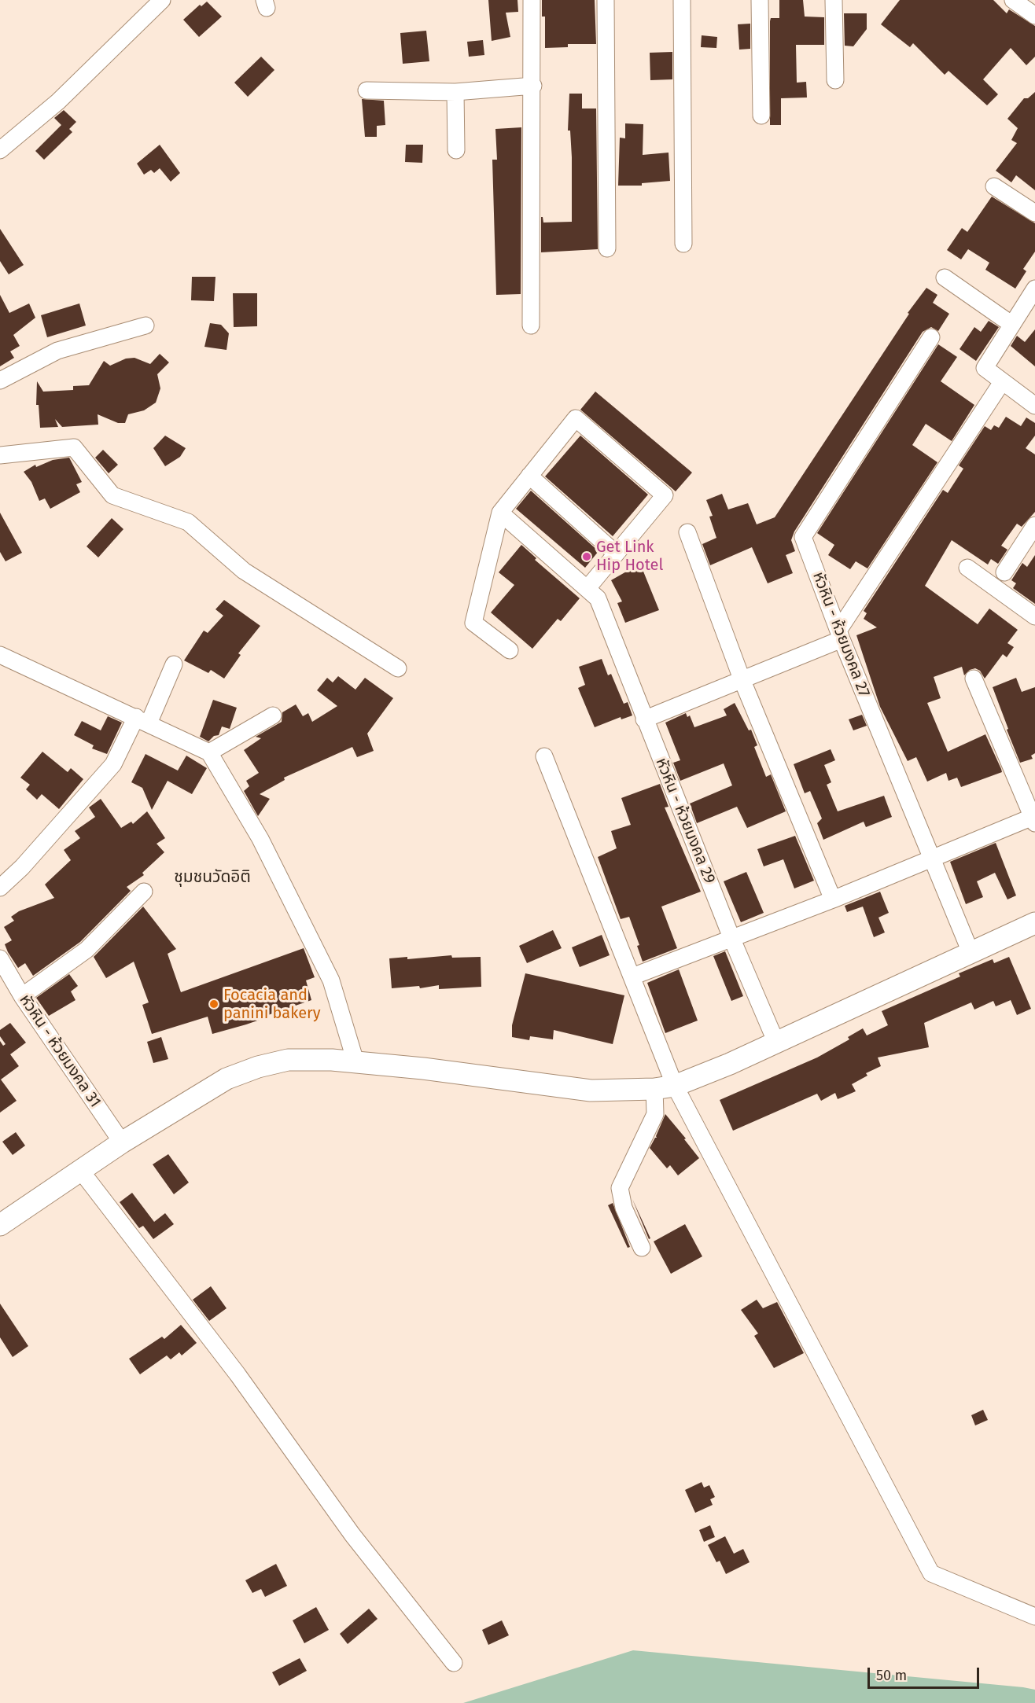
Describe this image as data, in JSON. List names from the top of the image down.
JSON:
{
  "streets": {
    "street": ["หัวหิน - ห้วยมงคล 27", "หัวหิน - ห้วยมงคล 29", "หัวหิน - ห้วยมงคล 31"]
  },
  "districts": ["ชุมชนวัดอิติ"],
  "places": ["Get Link Hip Hotel", "Focacia and panini bakery"],
  "scale_bar": "50 m"
}
